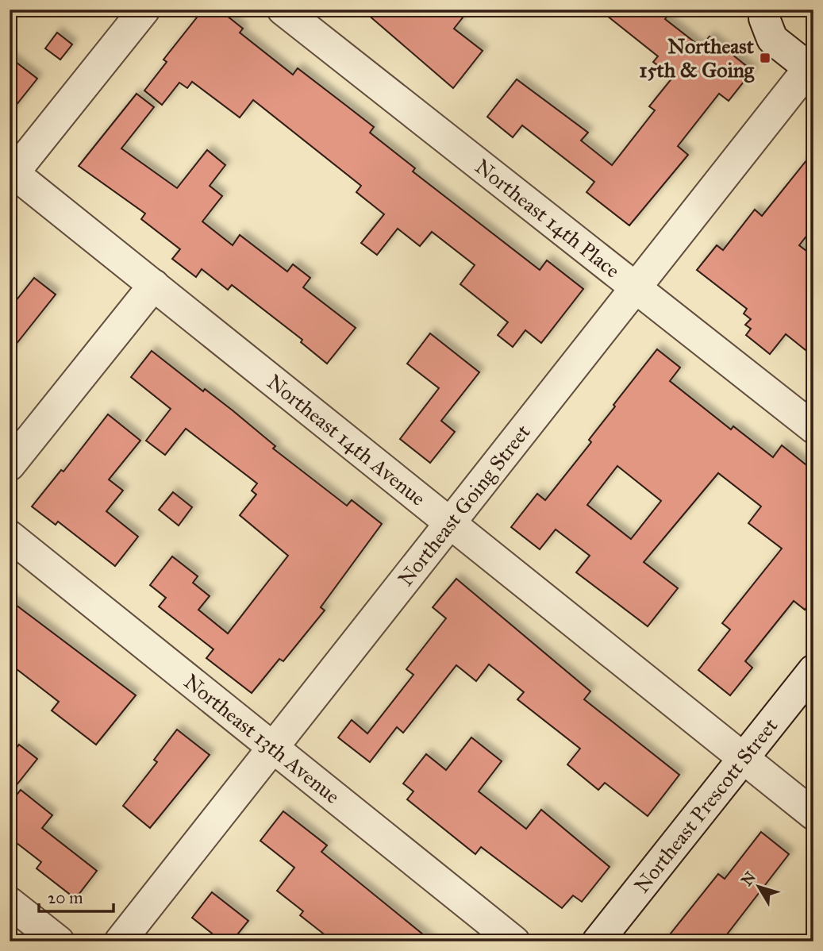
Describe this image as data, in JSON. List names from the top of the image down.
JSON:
{
  "streets": {
    "street": [
      "Northeast 14th Place",
      "Northeast 14th Avenue",
      "Northeast Going Street",
      "Northeast 13th Avenue",
      "Northeast Prescott Street"
    ]
  },
  "crossings": [
    ["Northeast 14th Place", "Northeast Going Street"],
    ["Northeast 14th Avenue", "Northeast Going Street"],
    ["Northeast 14th Avenue", "Northeast Prescott Street"],
    ["Northeast Going Street", "Northeast 13th Avenue"]
  ],
  "places": {
    "transit": ["Northeast 15th & Going"]
  },
  "scale_bar": "20 m",
  "north": "top left"
}
